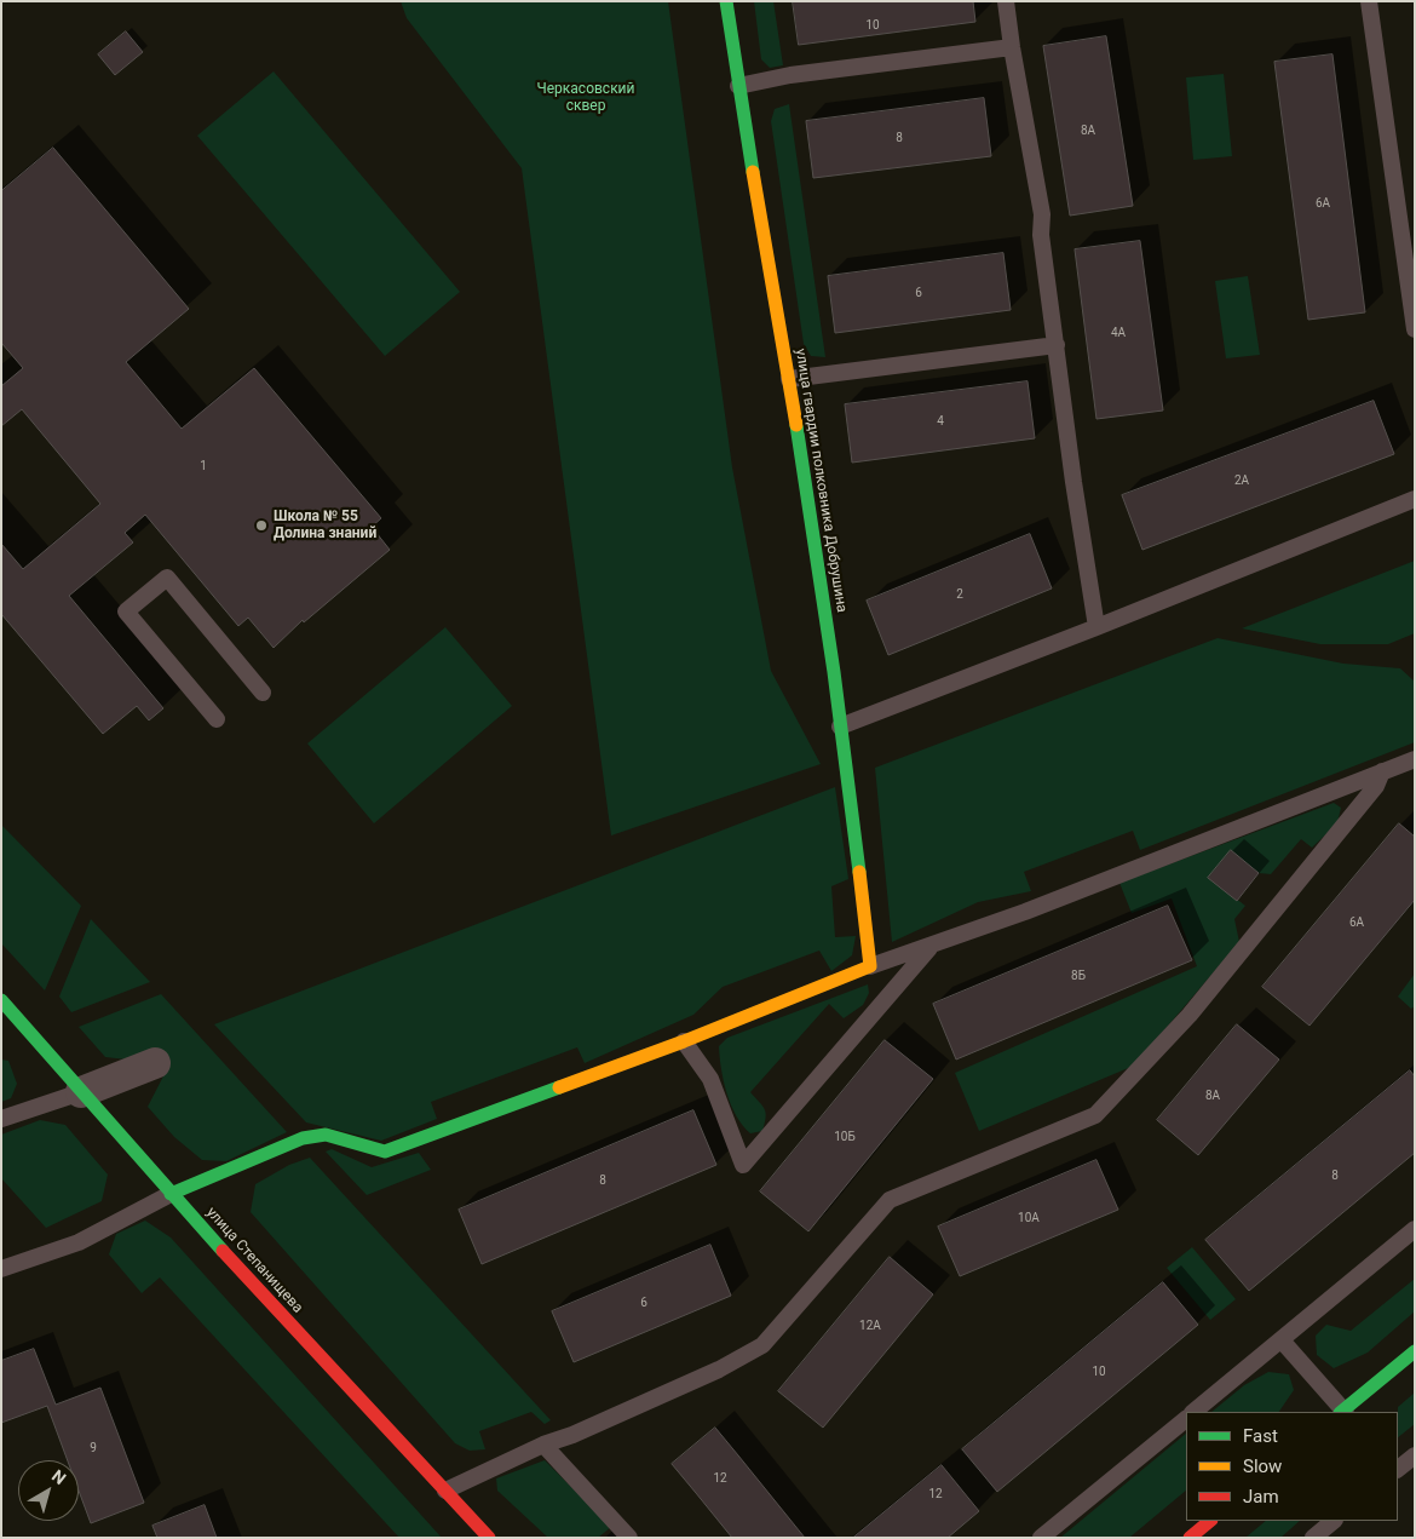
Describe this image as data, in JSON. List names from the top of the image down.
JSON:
{
  "streets": {
    "street": ["улица гвардии полковника Добрушина", "улица Степанищева"]
  },
  "parks": ["Черкасовский сквер"],
  "places": ["Школа № 55 Долина знаний"],
  "house_numbers": [
    "10",
    "8А",
    "8",
    "6А",
    "6",
    "4А",
    "4",
    "1",
    "2А",
    "2",
    "6А",
    "8Б",
    "8А",
    "10Б",
    "8",
    "8",
    "10А",
    "6",
    "12А",
    "10",
    "9",
    "12",
    "12"
  ],
  "legend": ["Fast", "Slow", "Jam"],
  "north": "top right"
}
